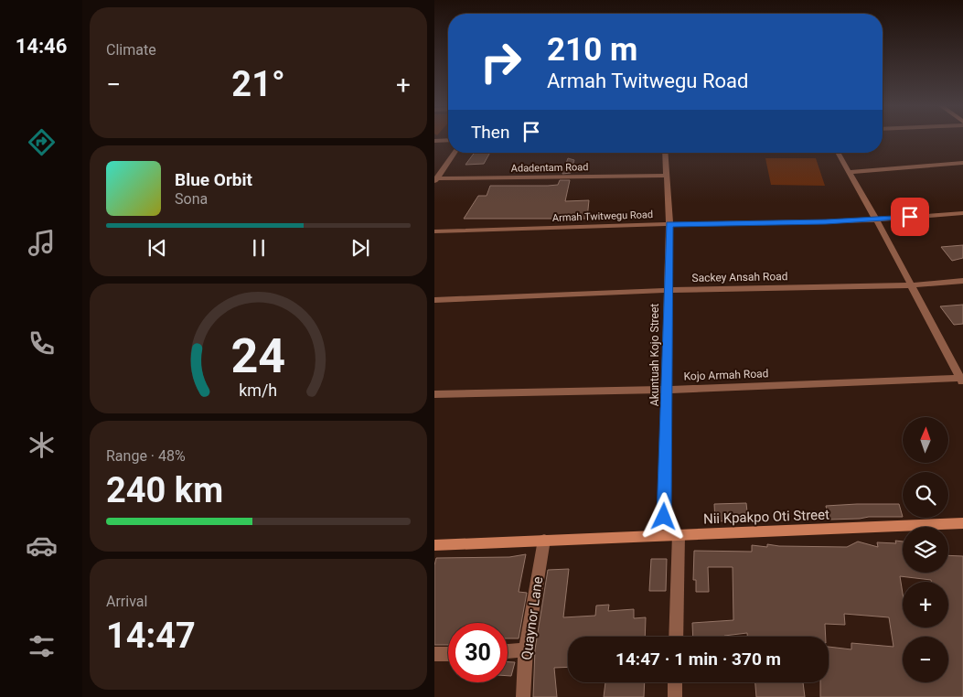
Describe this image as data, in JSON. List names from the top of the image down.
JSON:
{
  "streets": {
    "street": [
      "Adadentam Road",
      "Armah Twitwegu Road",
      "Sackey Ansah Road",
      "Akuntuah Kojo Street",
      "Kojo Armah Road",
      "Nii Kpakpo Oti Street",
      "Quaynor Lane"
    ]
  },
  "crossings": [
    ["Adadentam Road", "Akuntuah Kojo Street"],
    ["Armah Twitwegu Road", "Akuntuah Kojo Street"],
    ["Sackey Ansah Road", "Akuntuah Kojo Street"],
    ["Akuntuah Kojo Street", "Kojo Armah Road"],
    ["Akuntuah Kojo Street", "Nii Kpakpo Oti Street"],
    ["Nii Kpakpo Oti Street", "Quaynor Lane"]
  ],
  "north": "top",
  "page": {
    "tabs": "14:46",
    "tile": [
      "Climate",
      ["Range · 48%", "240 km"],
      ["Arrival", "14:47"]
    ],
    "turn": ["210 m", "Armah Twitwegu Road"],
    "heat": ["−", "21°", "+"],
    "then": "Then",
    "song": ["Blue Orbit", "Sona"],
    "map_buttons": ["+", "−"],
    "limit": "30",
    "trip": "14:47 · 1 min · 370 m",
    "gauge": ["24", "km/h"]
  }
}
